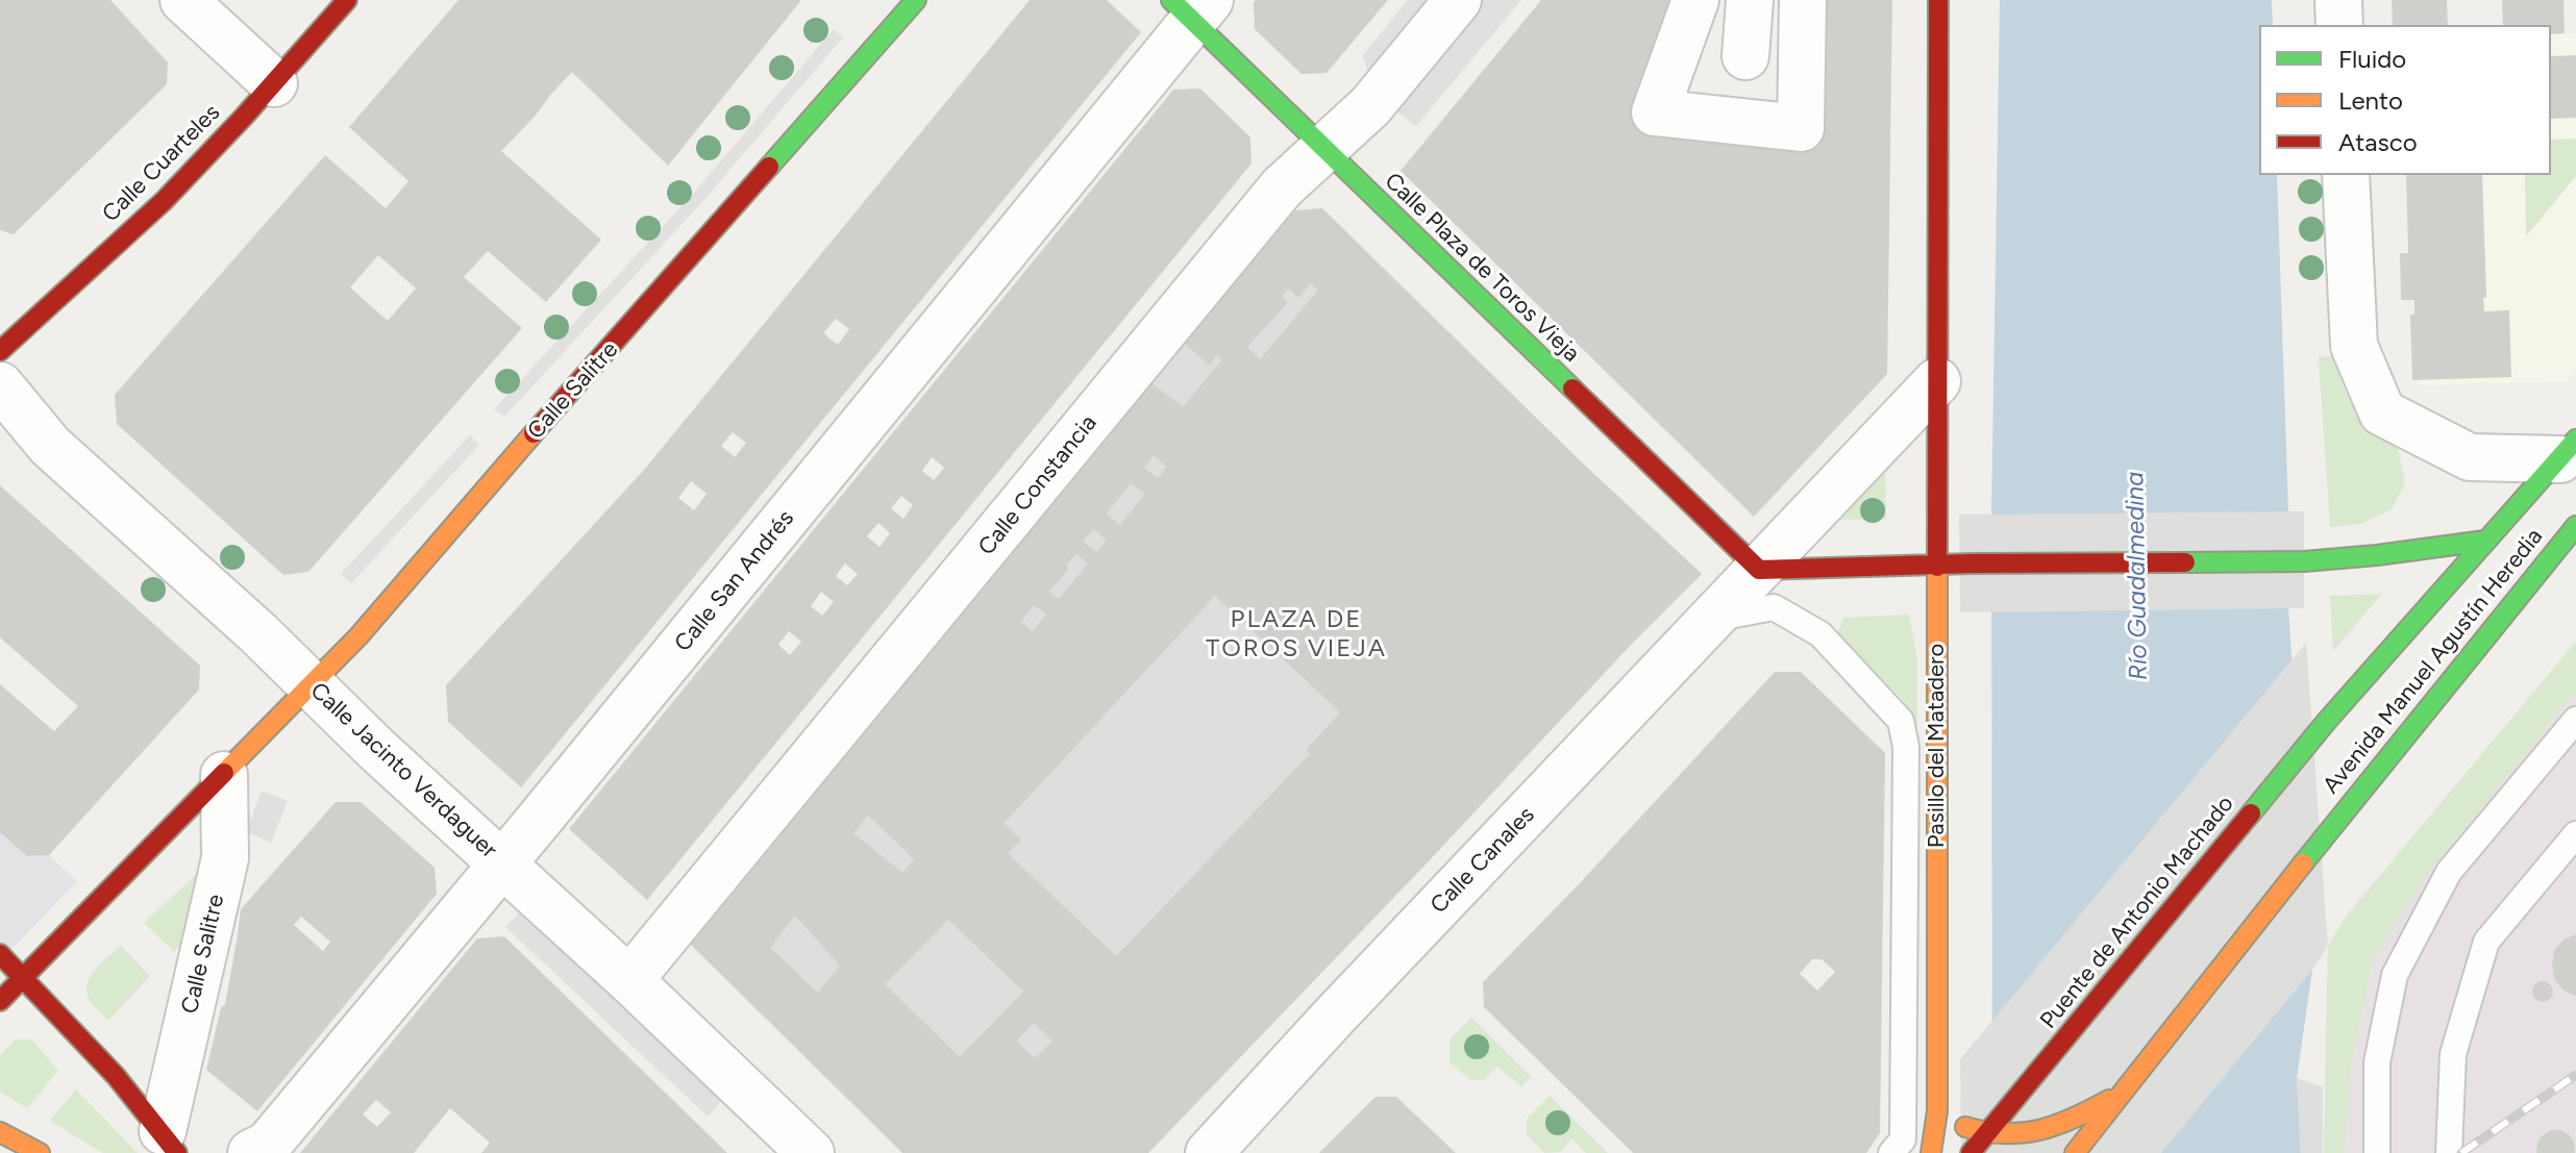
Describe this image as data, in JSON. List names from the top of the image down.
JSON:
{
  "streets": {
    "main road": [
      "Calle Cuarteles",
      "Calle Plaza de Toros Vieja",
      "Calle Salitre",
      "Avenida Manuel Agustín Heredia",
      "Pasillo del Matadero",
      "Puente de Antonio Machado"
    ],
    "street": [
      "Calle Constancia",
      "Calle San Andrés",
      "Calle Jacinto Verdaguer",
      "Calle Canales"
    ]
  },
  "crossings": [
    ["Calle Plaza de Toros Vieja", "Calle Constancia"],
    ["Calle Plaza de Toros Vieja", "Calle San Andrés"],
    ["Calle Plaza de Toros Vieja", "Calle Canales"],
    ["Calle Salitre", "Calle Jacinto Verdaguer"],
    ["Calle Constancia", "Calle Jacinto Verdaguer"],
    ["Calle San Andrés", "Calle Jacinto Verdaguer"],
    ["Avenida Manuel Agustín Heredia", "Puente de Antonio Machado"],
    ["Pasillo del Matadero", "Calle Canales"]
  ],
  "districts": ["PLAZA DE TOROS VIEJA"],
  "water": ["Río Guadalmedina"],
  "legend": ["Fluido", "Lento", "Atasco"]
}
